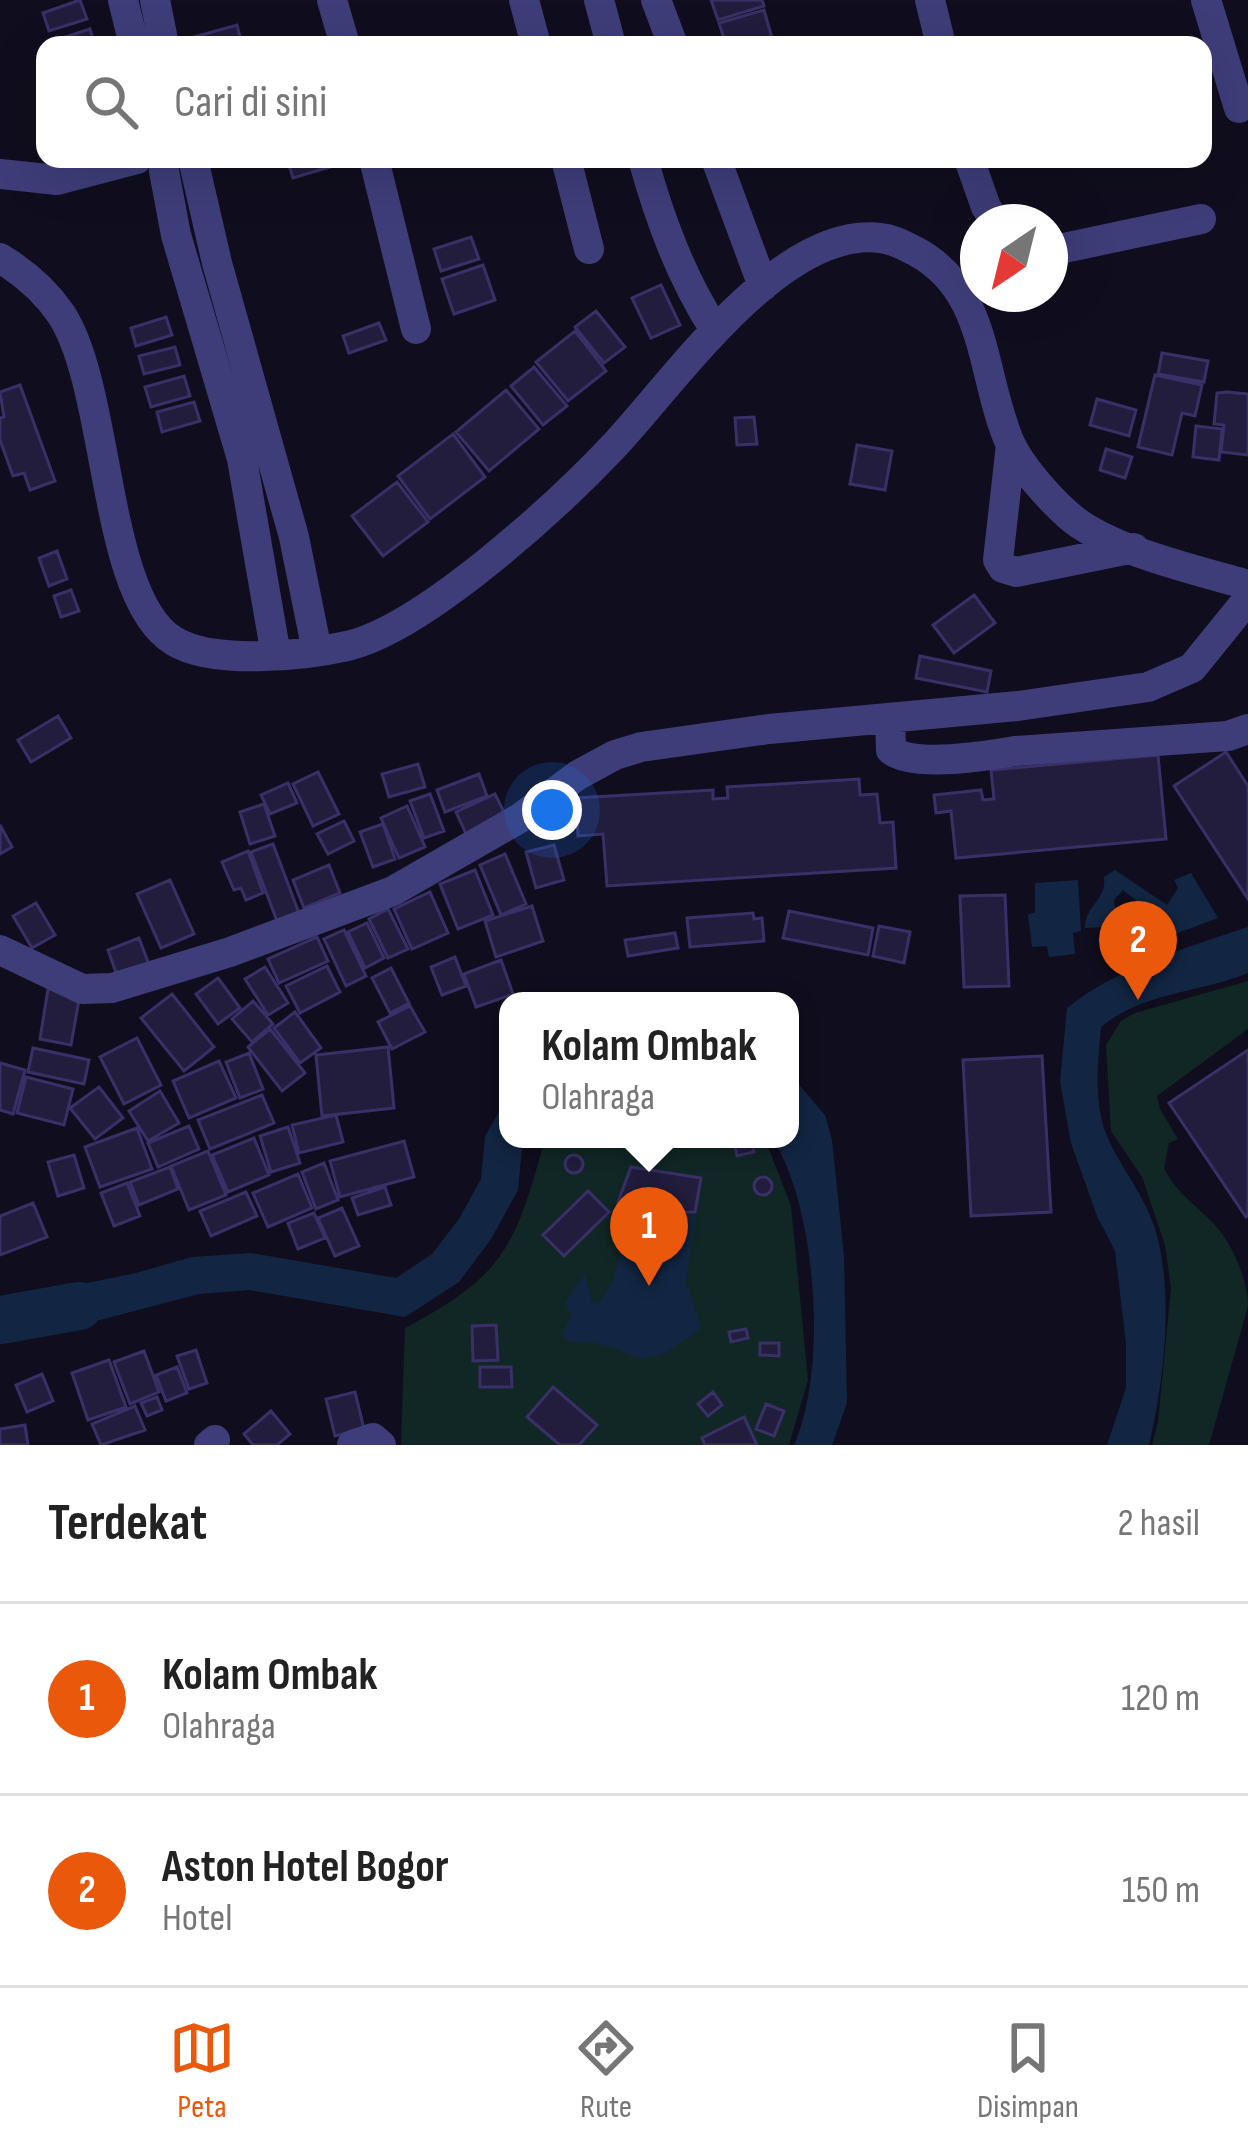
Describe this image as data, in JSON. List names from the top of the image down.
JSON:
{
  "north": "bottom left",
  "page": {
    "search": "Cari di sini",
    "pins": ["2", "1"],
    "popup": ["Kolam Ombak", "Olahraga"],
    "heading": ["Terdekat", "2 hasil"],
    "list": [
      {
        "mark": "1",
        "name": "Kolam Ombak",
        "note": "Olahraga",
        "value": "120 m"
      },
      {
        "mark": "2",
        "name": "Aston Hotel Bogor",
        "note": "Hotel",
        "value": "150 m"
      }
    ],
    "nav": ["Peta", "Rute", "Disimpan"]
  }
}
